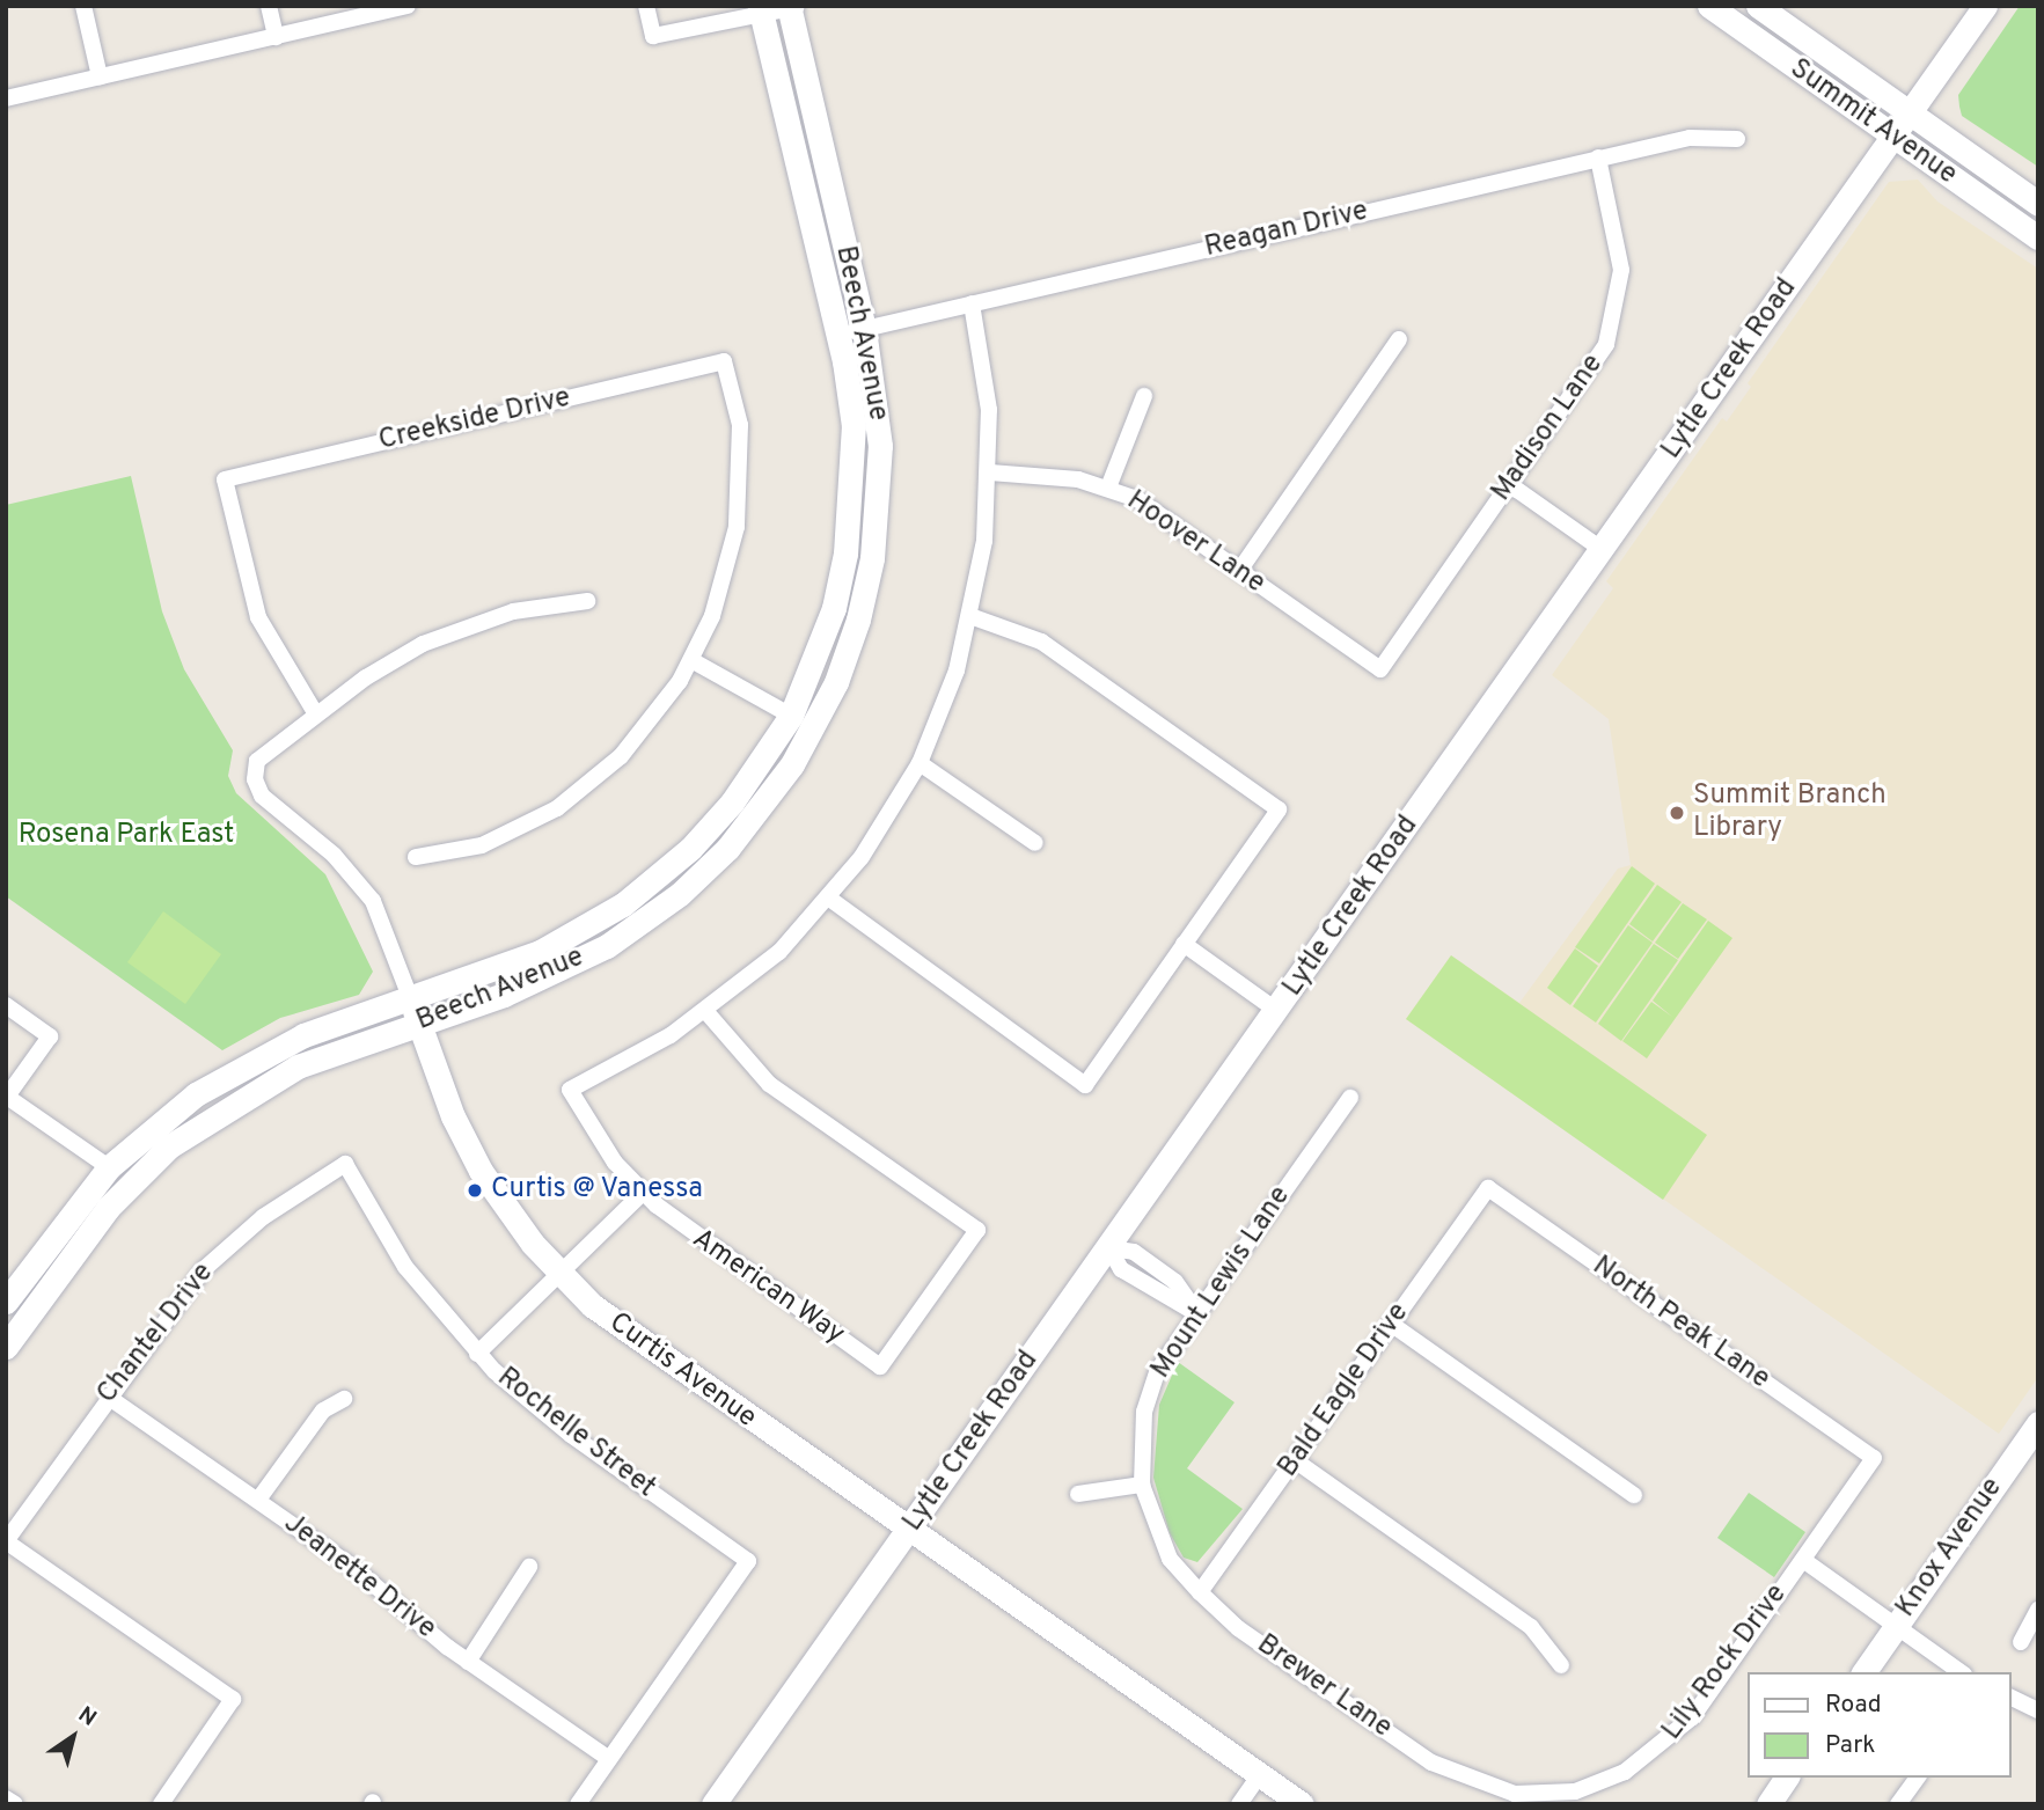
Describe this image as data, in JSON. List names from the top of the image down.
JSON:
{
  "streets": {
    "main road": [
      "Summit Avenue",
      "Beech Avenue",
      "Lytle Creek Road",
      "Curtis Avenue",
      "Knox Avenue"
    ],
    "street": [
      "Reagan Drive",
      "Creekside Drive",
      "Madison Lane",
      "Hoover Lane",
      "Mount Lewis Lane",
      "American Way",
      "North Peak Lane",
      "Chantel Drive",
      "Bald Eagle Drive",
      "Rochelle Street",
      "Jeanette Drive",
      "Lily Rock Drive",
      "Brewer Lane"
    ]
  },
  "crossings": [
    ["Summit Avenue", "Lytle Creek Road"],
    ["Reagan Drive", "Beech Avenue"],
    ["Reagan Drive", "Madison Lane"],
    ["Beech Avenue", "Curtis Avenue"],
    ["Lytle Creek Road", "Curtis Avenue"],
    ["Creekside Drive", "Curtis Avenue"],
    ["Madison Lane", "Hoover Lane"],
    ["Mount Lewis Lane", "Brewer Lane"],
    ["North Peak Lane", "Bald Eagle Drive"],
    ["North Peak Lane", "Lily Rock Drive"],
    ["Chantel Drive", "Rochelle Street"],
    ["Chantel Drive", "Jeanette Drive"],
    ["Bald Eagle Drive", "Brewer Lane"],
    ["Rochelle Street", "Jeanette Drive"],
    ["Lily Rock Drive", "Brewer Lane"]
  ],
  "parks": ["Rosena Park East"],
  "places": ["Summit Branch Library", "Curtis @ Vanessa"],
  "legend": ["Road", "Park"],
  "north": "top right"
}
